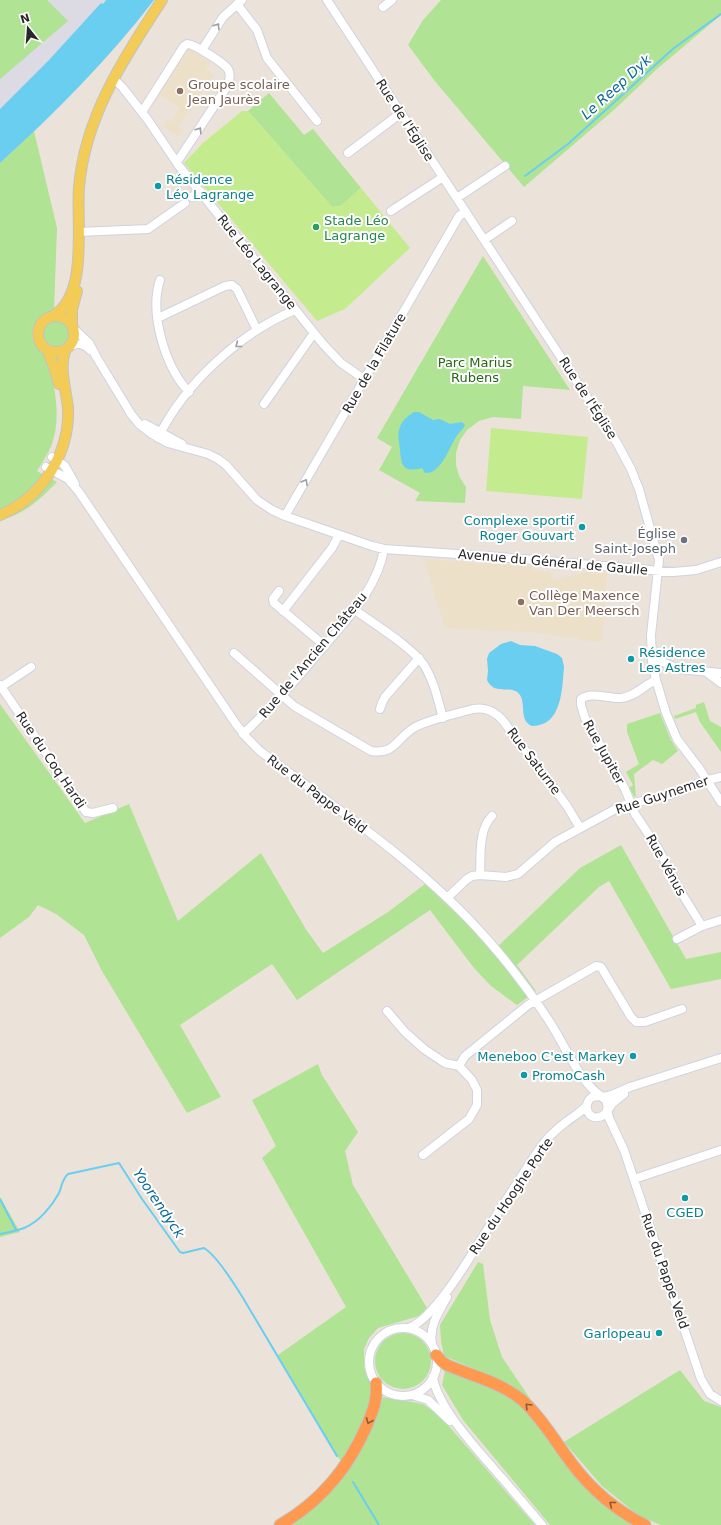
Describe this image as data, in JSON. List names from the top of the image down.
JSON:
{
  "streets": {
    "street": [
      "Rue de l'Église",
      "Rue Léo Lagrange",
      "Rue de la Filature",
      "Avenue du Général de Gaulle",
      "Rue de l'Ancien Château",
      "Rue Jupiter",
      "Rue du Coq Hardi",
      "Rue Saturne",
      "Rue du Pappe Veld",
      "Rue Guynemer",
      "Rue Vénus",
      "Rue du Hooghe Porte"
    ]
  },
  "crossings": [
    ["Rue de l'Église", "Rue de la Filature"],
    ["Rue de l'Église", "Avenue du Général de Gaulle"],
    ["Rue de l'Église", "Rue Jupiter"],
    ["Rue de l'Église", "Rue Guynemer"],
    ["Rue Léo Lagrange", "Rue de la Filature"],
    ["Rue de la Filature", "Avenue du Général de Gaulle"],
    ["Avenue du Général de Gaulle", "Rue de l'Ancien Château"],
    ["Rue de l'Ancien Château", "Rue du Pappe Veld"],
    ["Rue Jupiter", "Rue Guynemer"],
    ["Rue Jupiter", "Rue Vénus"],
    ["Rue Saturne", "Rue Guynemer"],
    ["Rue du Pappe Veld", "Rue Guynemer"],
    ["Rue du Pappe Veld", "Rue du Hooghe Porte"],
    ["Rue Guynemer", "Rue Vénus"]
  ],
  "water": ["Le Reep Dyk", "Yoorendyck"],
  "parks": ["Parc Marius Rubens"],
  "places": [
    "Groupe scolaire Jean Jaurès",
    "Résidence Léo Lagrange",
    "Stade Léo Lagrange",
    "Complexe sportif Roger Gouvart",
    "Église Saint-Joseph",
    "Collège Maxence Van Der Meersch",
    "Résidence Les Astres",
    "Meneboo C'est Markey",
    "PromoCash",
    "CGED",
    "Garlopeau"
  ],
  "north": "top"
}
